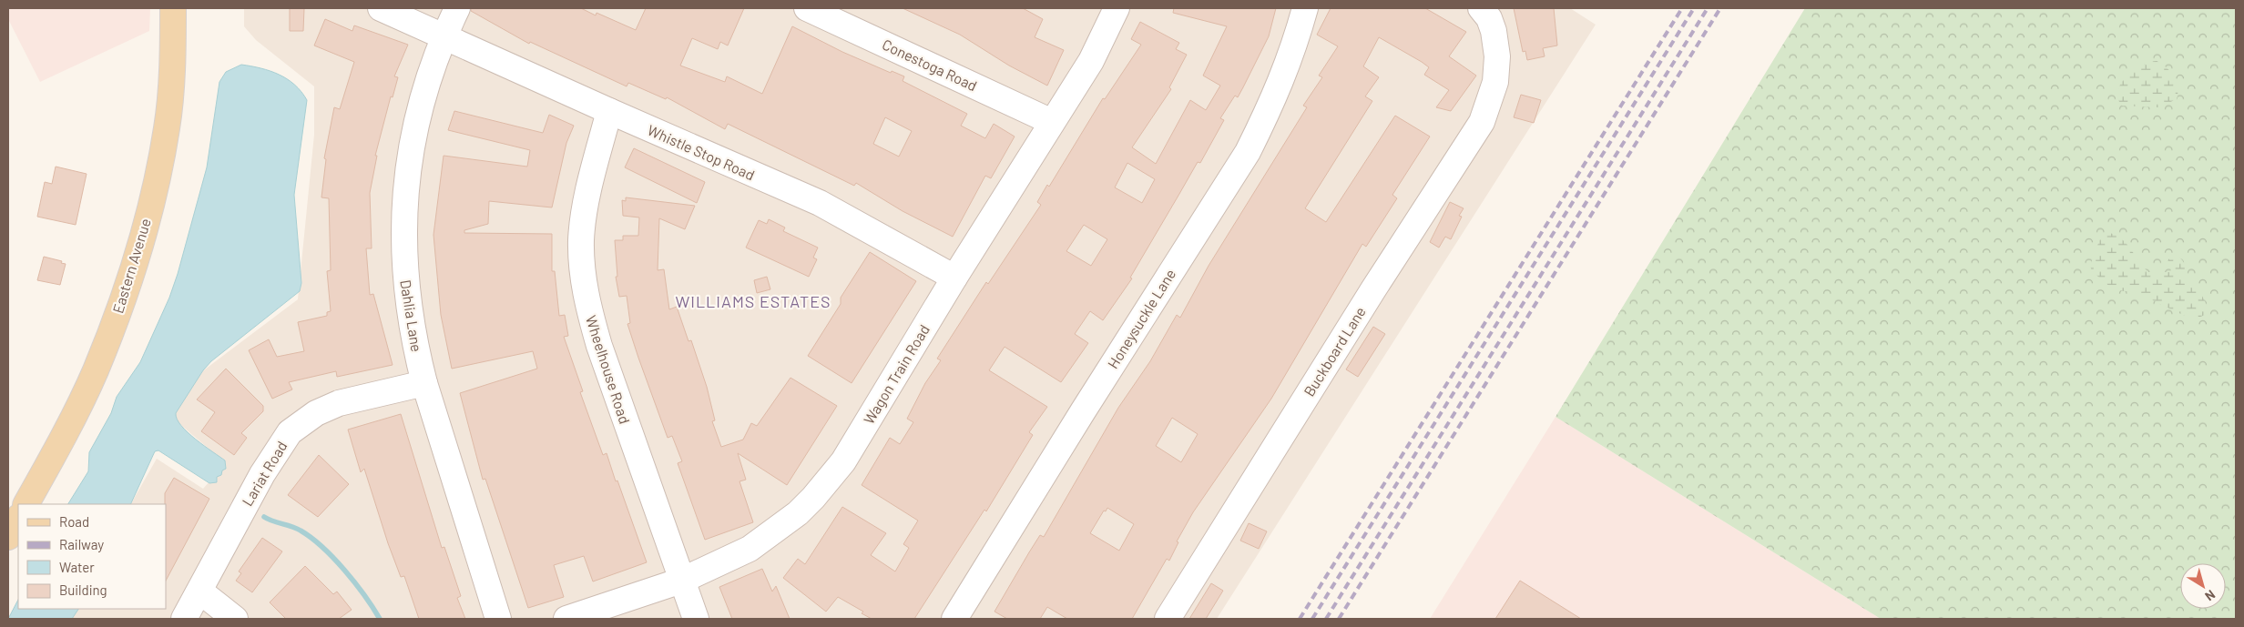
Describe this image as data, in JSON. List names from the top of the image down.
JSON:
{
  "streets": {
    "main road": ["Eastern Avenue"],
    "street": [
      "Conestoga Road",
      "Whistle Stop Road",
      "Dahlia Lane",
      "Honeysuckle Lane",
      "Buckboard Lane",
      "Wheelhouse Road",
      "Wagon Train Road",
      "Lariat Road"
    ]
  },
  "crossings": [
    ["Conestoga Road", "Wagon Train Road"],
    ["Whistle Stop Road", "Dahlia Lane"],
    ["Whistle Stop Road", "Wheelhouse Road"],
    ["Whistle Stop Road", "Wagon Train Road"],
    ["Dahlia Lane", "Lariat Road"],
    ["Wheelhouse Road", "Wagon Train Road"]
  ],
  "districts": ["WILLIAMS ESTATES"],
  "legend": [
    "Road",
    "Railway",
    "Water",
    "Building"
  ],
  "north": "bottom right"
}
